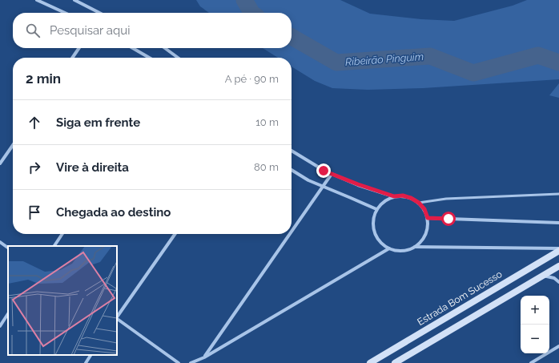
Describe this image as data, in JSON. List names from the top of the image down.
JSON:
{
  "streets": {
    "main road": ["Estrada Bom Sucesso"]
  },
  "water": ["Ribeirão Pinguim"],
  "page": {
    "search": "Pesquisar aqui",
    "heading": ["2 min", "A pé · 90 m"],
    "list": [
      ["Siga em frente", "10 m"],
      ["Vire à direita", "80 m"],
      "Chegada ao destino"
    ],
    "map_buttons": ["+", "−"]
  }
}
